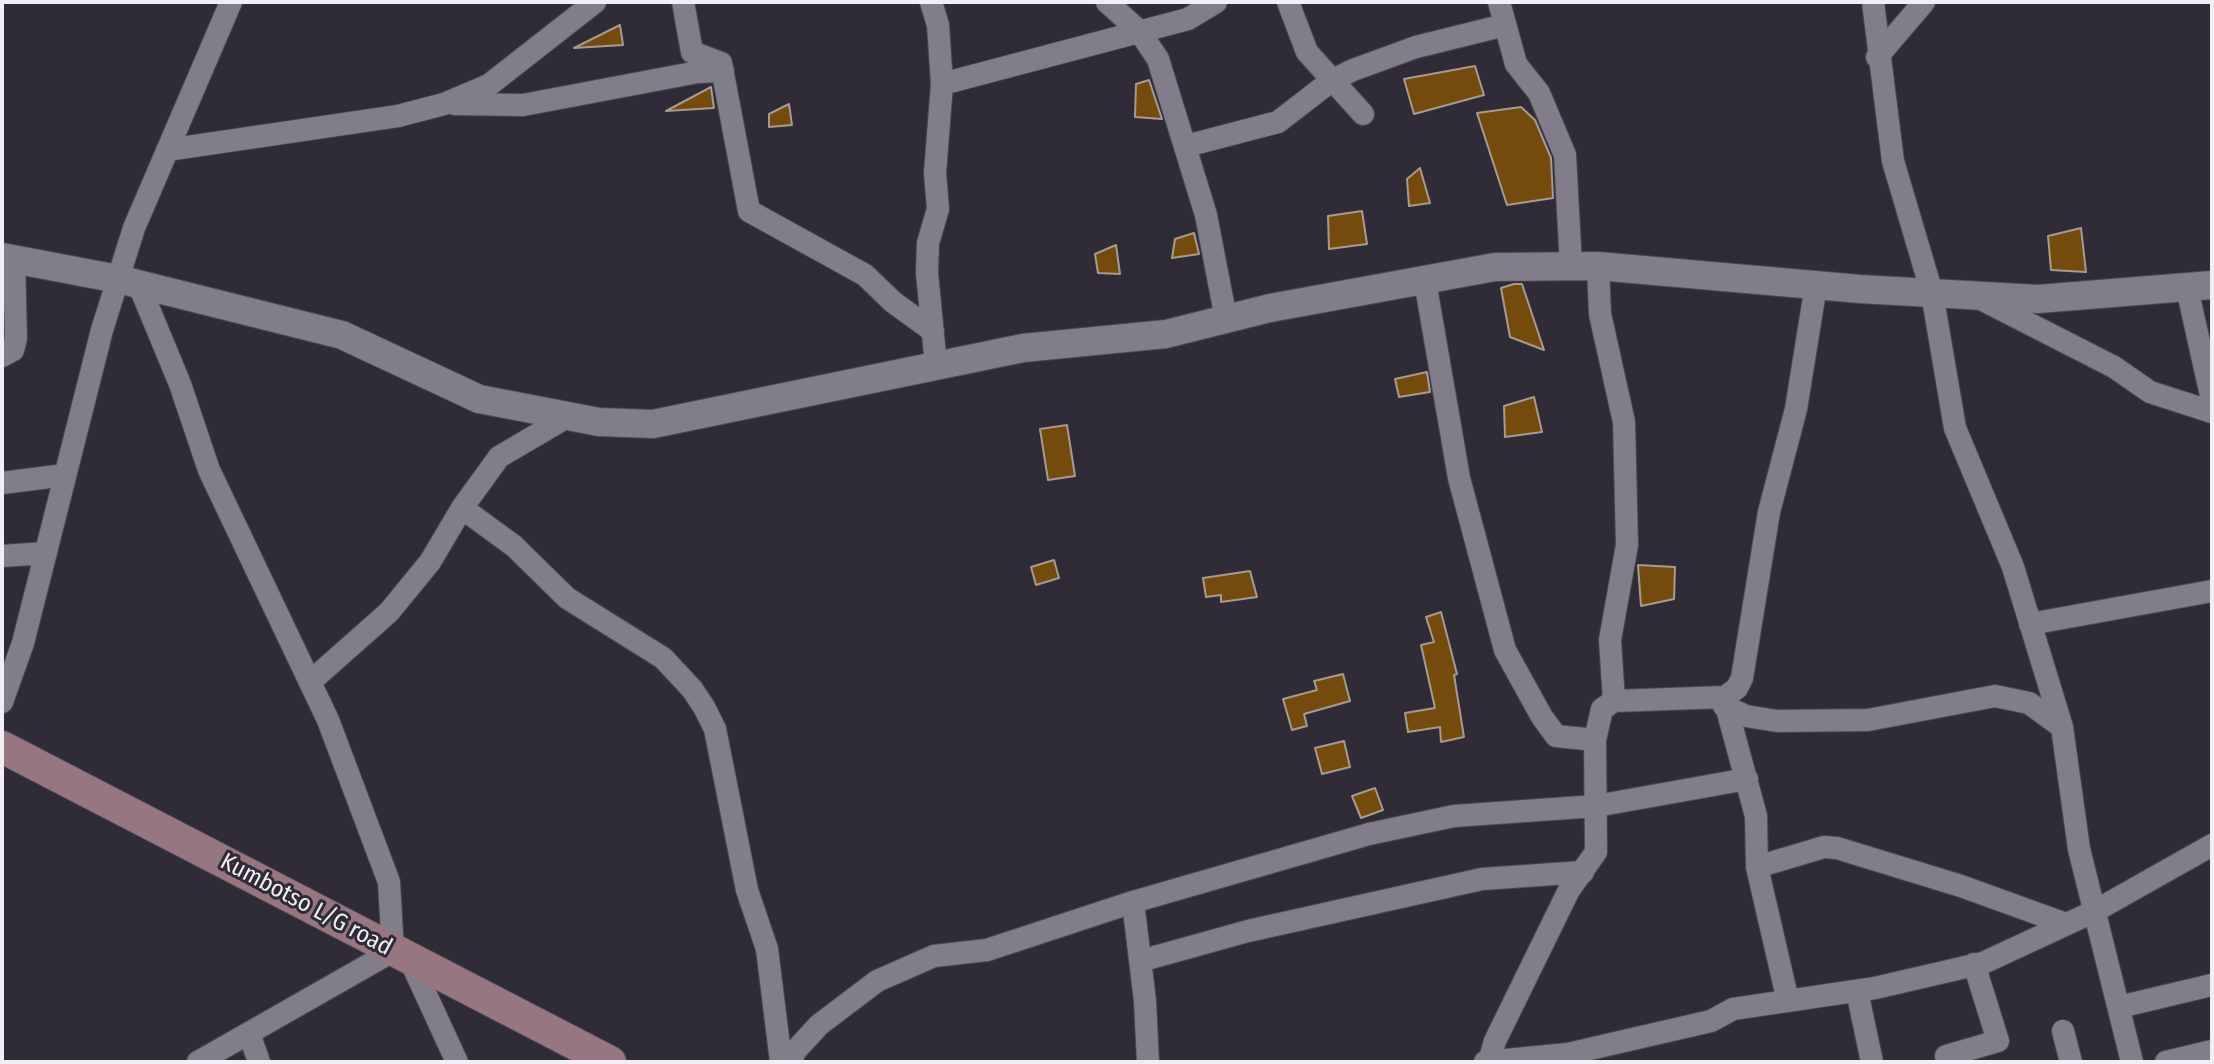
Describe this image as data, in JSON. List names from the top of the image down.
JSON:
{
  "streets": {
    "main road": ["Kumbotso L/G road"]
  }
}
